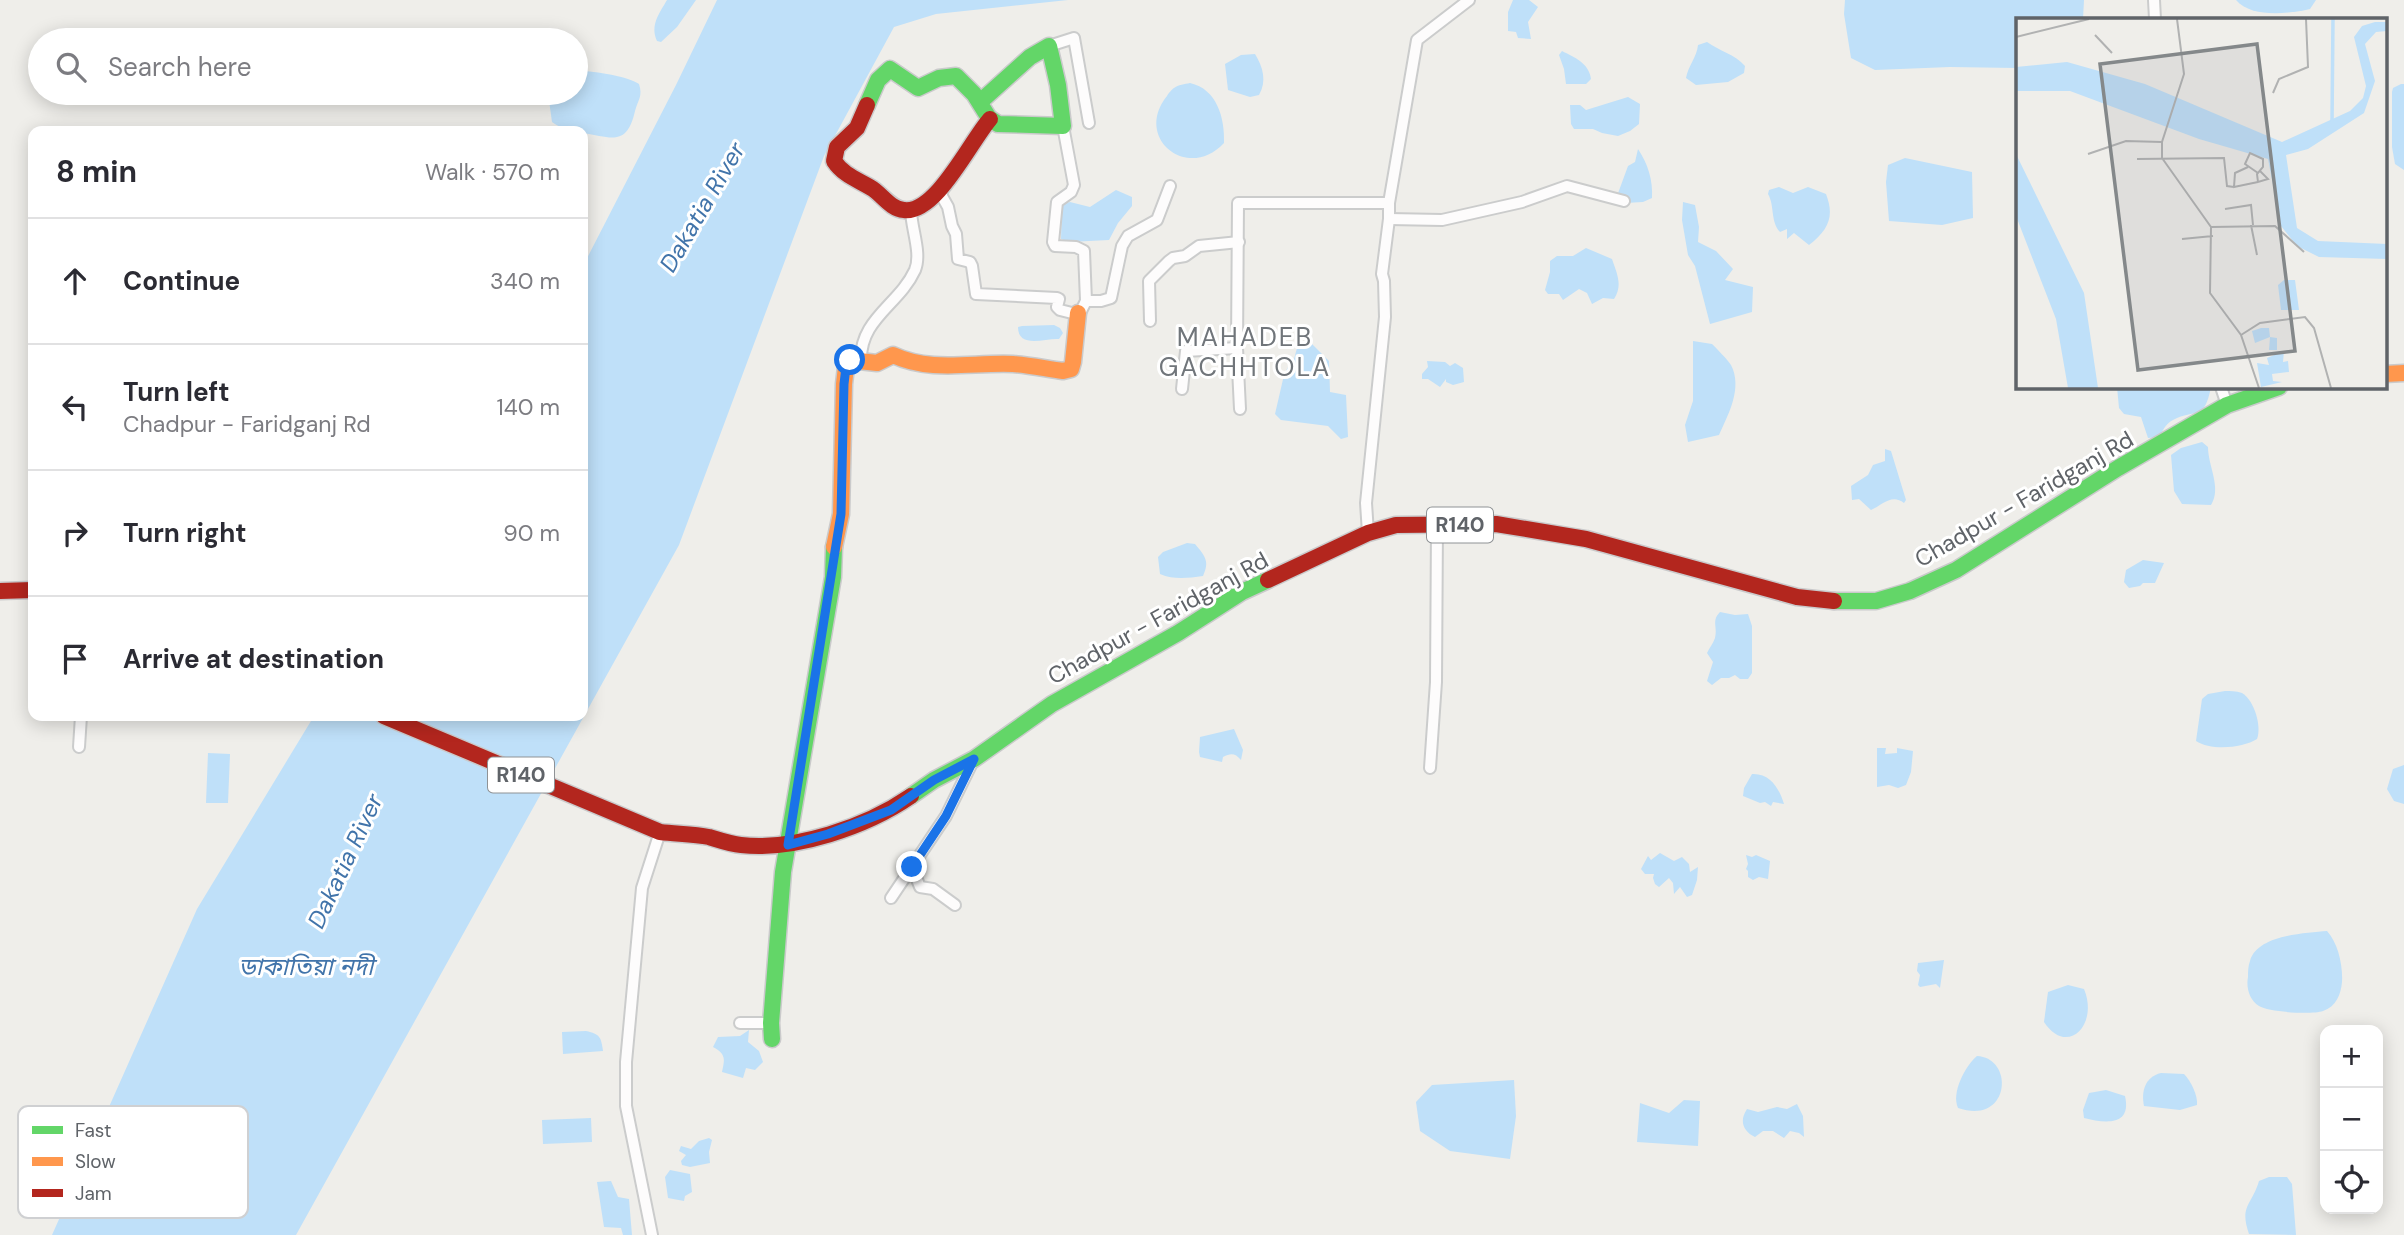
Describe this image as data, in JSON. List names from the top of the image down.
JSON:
{
  "streets": {
    "main road": ["Chadpur - Faridganj Rd", "R140"]
  },
  "districts": ["MAHADEB GACHHTOLA"],
  "water": ["Dakatia River", "ডাকাতিয়া নদী"],
  "legend": ["Fast", "Slow", "Jam"],
  "page": {
    "search": "Search here",
    "heading": ["8 min", "Walk · 570 m"],
    "list": [
      ["Continue", "340 m"],
      ["Turn left", "Chadpur - Faridganj Rd", "140 m"],
      ["Turn right", "90 m"],
      "Arrive at destination"
    ],
    "map_buttons": ["+", "−"]
  }
}
